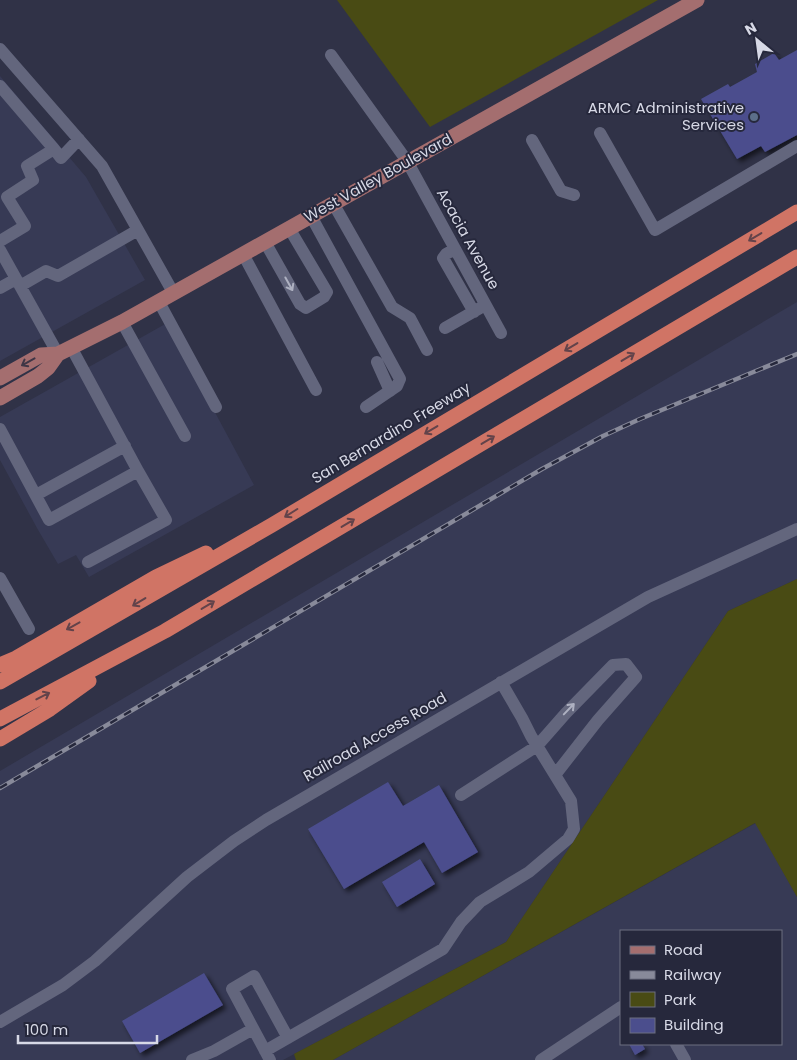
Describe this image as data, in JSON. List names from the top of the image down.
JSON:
{
  "streets": {
    "highway": ["San Bernardino Freeway"],
    "main road": ["West Valley Boulevard"],
    "street": ["Acacia Avenue", "Railroad Access Road"]
  },
  "crossings": [
    ["West Valley Boulevard", "Acacia Avenue"]
  ],
  "places": ["ARMC Administrative Services"],
  "legend": [
    "Road",
    "Railway",
    "Park",
    "Building"
  ],
  "scale_bar": "100 m",
  "north": "top left"
}
